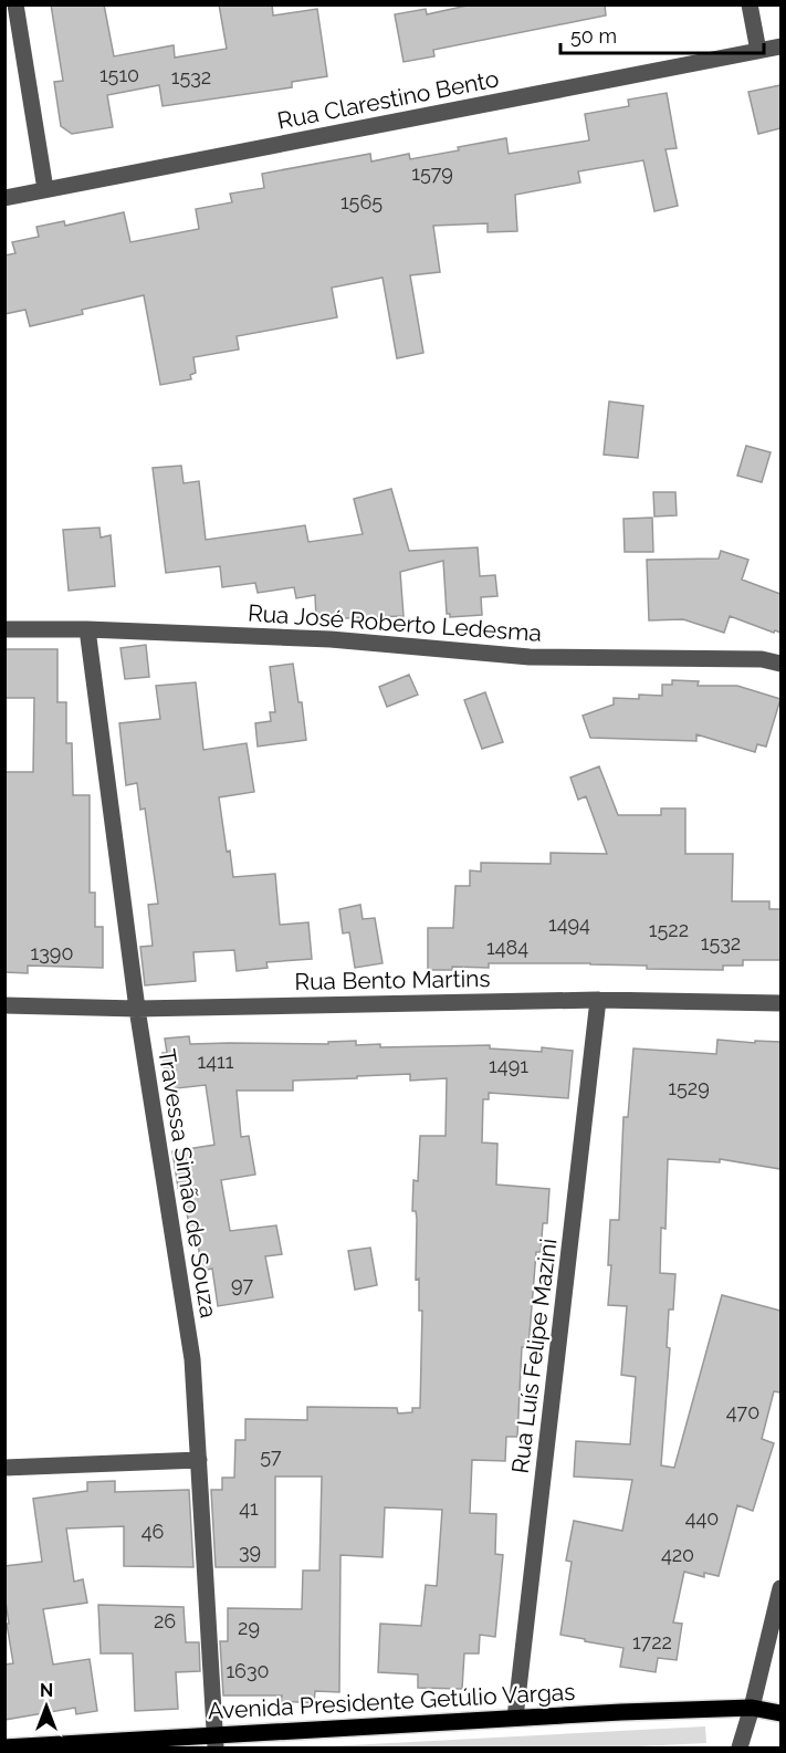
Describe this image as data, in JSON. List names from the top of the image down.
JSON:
{
  "streets": {
    "main road": ["Avenida Presidente Getúlio Vargas"],
    "street": [
      "Rua Clarestino Bento",
      "Rua José Roberto Ledesma",
      "Rua Bento Martins",
      "Travessa Simão de Souza",
      "Rua Luís Felipe Mazini"
    ]
  },
  "crossings": [
    ["Rua José Roberto Ledesma", "Travessa Simão de Souza"],
    ["Rua Bento Martins", "Travessa Simão de Souza"],
    ["Rua Bento Martins", "Rua Luís Felipe Mazini"],
    ["Travessa Simão de Souza", "Avenida Presidente Getúlio Vargas"],
    ["Rua Luís Felipe Mazini", "Avenida Presidente Getúlio Vargas"]
  ],
  "house_numbers": [
    "1510",
    "1532",
    "1579",
    "1565",
    "1494",
    "1522",
    "1532",
    "1484",
    "1390",
    "1411",
    "1491",
    "1529",
    "97",
    "470",
    "57",
    "41",
    "440",
    "46",
    "39",
    "420",
    "26",
    "29",
    "1722",
    "1630"
  ],
  "scale_bar": "50 m",
  "north": "top"
}
